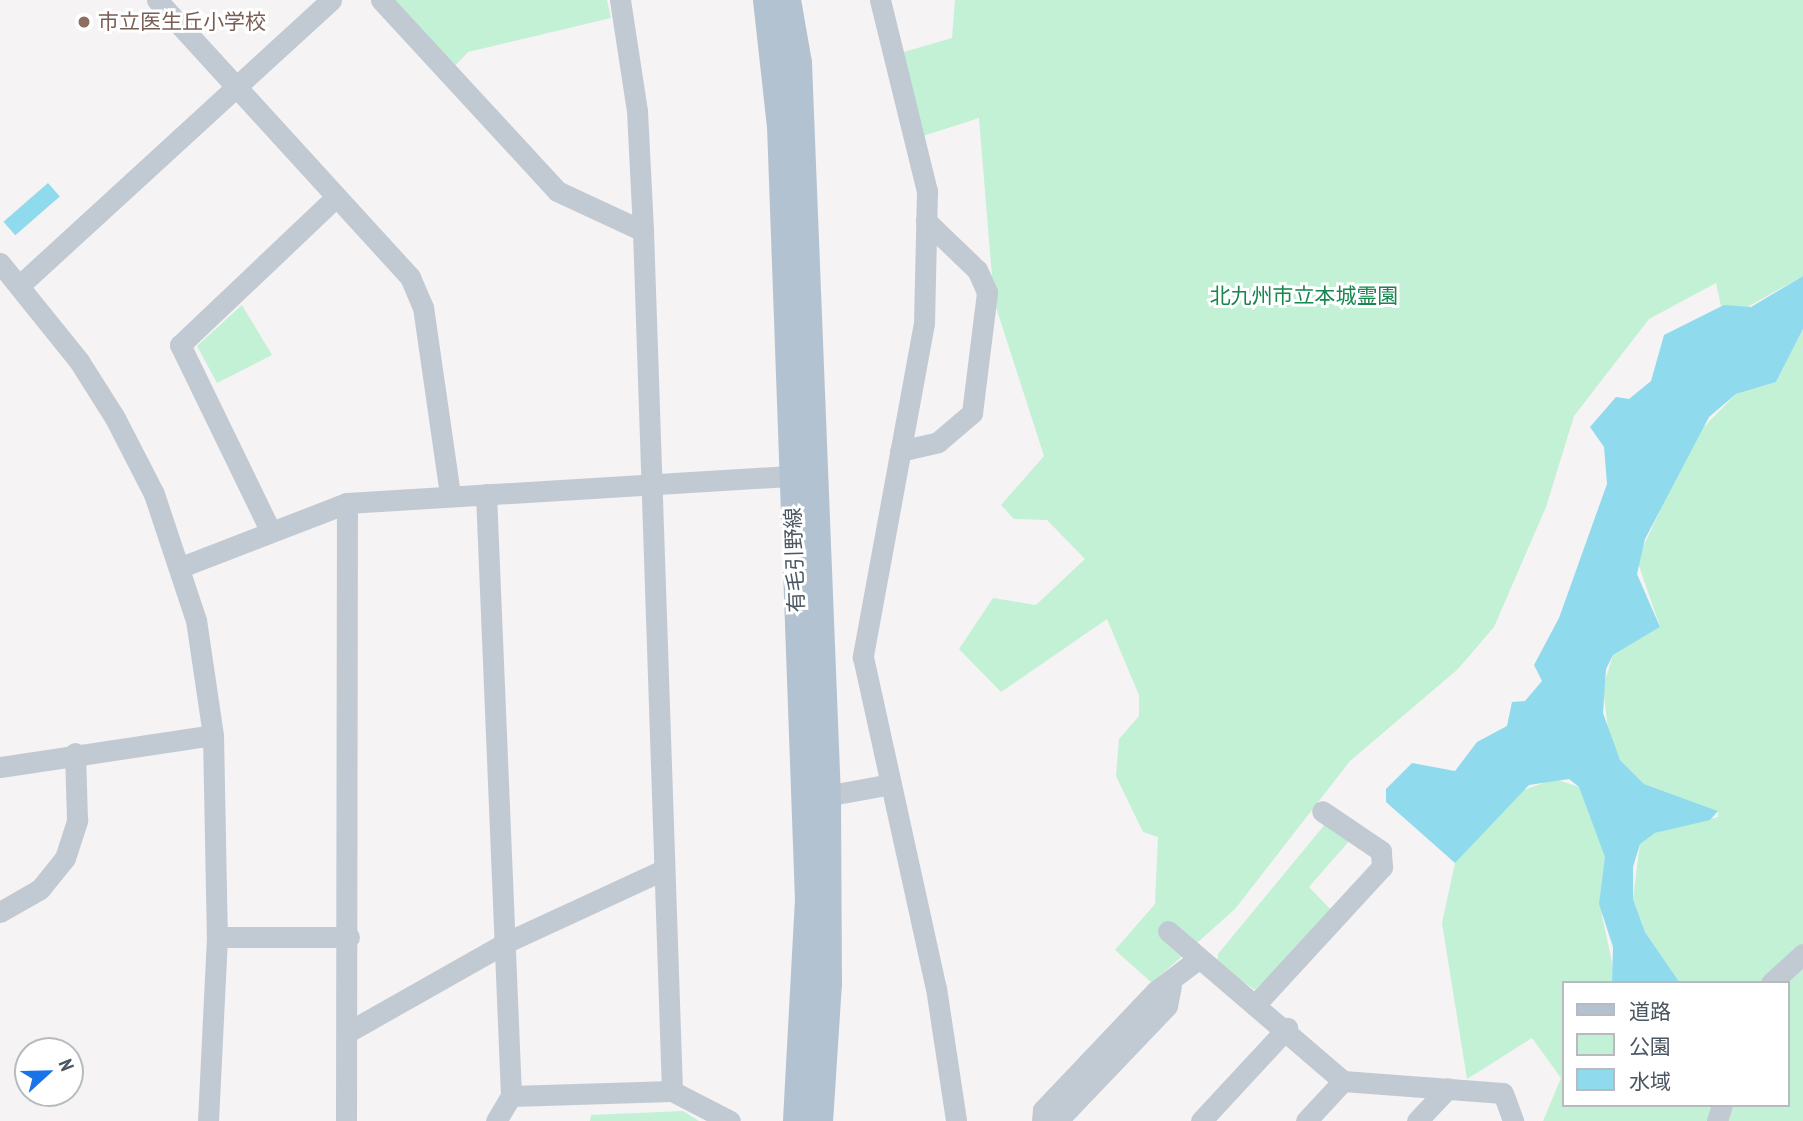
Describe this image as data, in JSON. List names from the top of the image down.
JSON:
{
  "streets": {
    "main road": ["有毛引野線"]
  },
  "parks": ["北九州市立本城霊園"],
  "places": ["市立医生丘小学校"],
  "legend": ["道路", "公園", "水域"],
  "north": "right"
}
